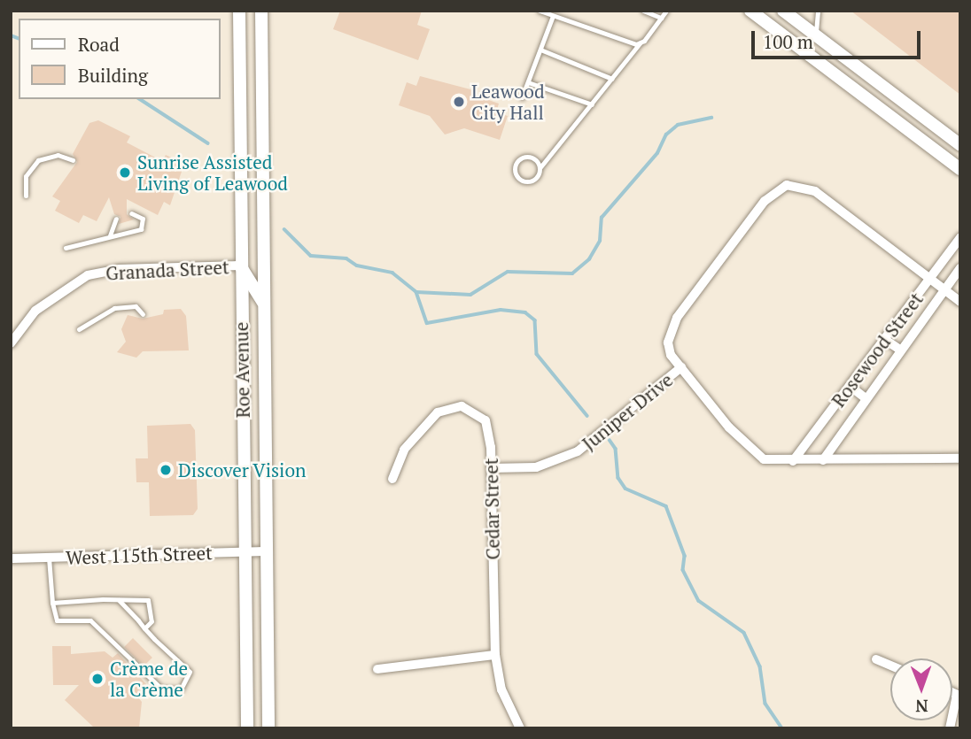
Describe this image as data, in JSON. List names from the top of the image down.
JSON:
{
  "streets": {
    "main road": ["Roe Avenue"],
    "street": [
      "Granada Street",
      "Rosewood Street",
      "Juniper Drive",
      "Cedar Street",
      "West 115th Street"
    ]
  },
  "crossings": [
    ["Granada Street", "Roe Avenue"],
    ["Rosewood Street", "Juniper Drive"],
    ["Roe Avenue", "West 115th Street"],
    ["Juniper Drive", "Cedar Street"]
  ],
  "places": [
    "Leawood City Hall",
    "Sunrise Assisted Living of Leawood",
    "Discover Vision",
    "Crème de la Crème"
  ],
  "legend": ["Road", "Building"],
  "scale_bar": "100 m",
  "north": "bottom"
}
